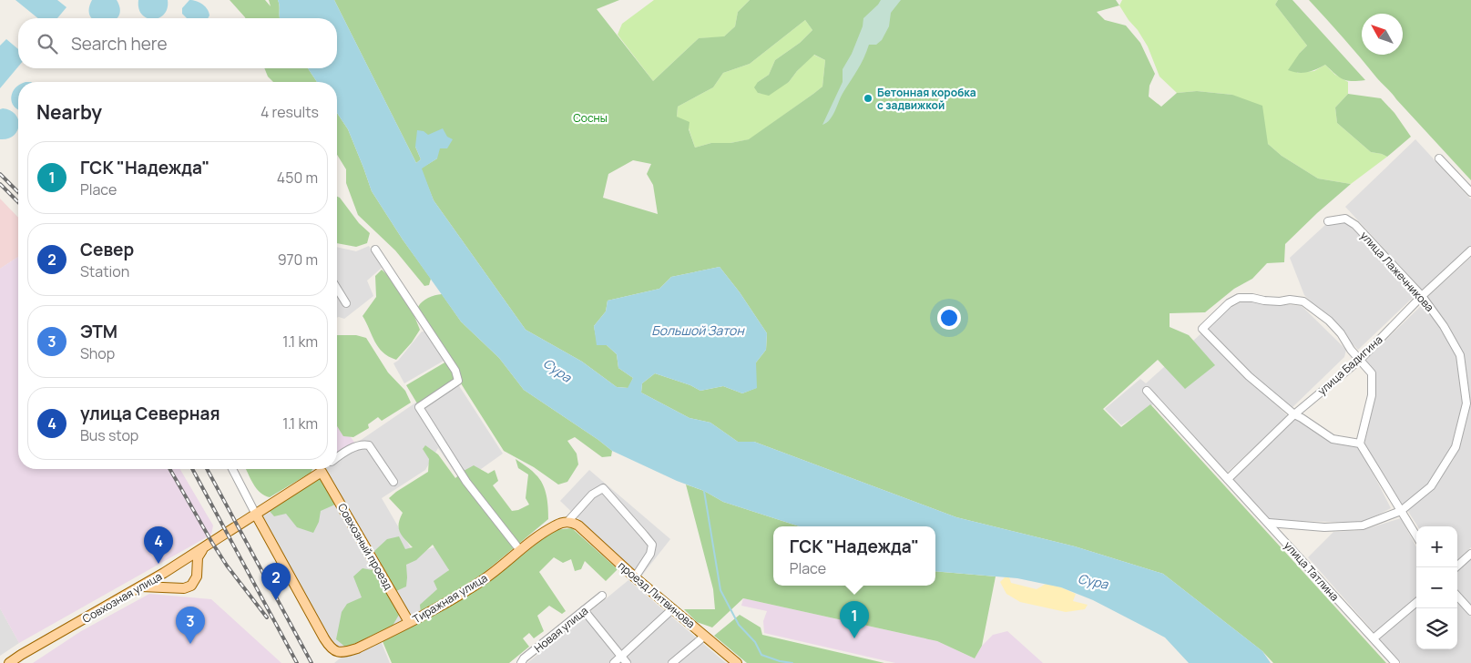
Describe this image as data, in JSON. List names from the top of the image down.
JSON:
{
  "streets": {
    "main road": [
      "Совхозный проезд",
      "проезд Литвинова",
      "Совхозная улица",
      "Тиражная улица"
    ],
    "street": [
      "улица Лажечникова",
      "улица Бадигина",
      "улица Татлина",
      "Новая улица"
    ]
  },
  "crossings": [
    ["улица Лажечникова", "улица Бадигина"],
    ["улица Лажечникова", "улица Татлина"],
    ["улица Бадигина", "улица Татлина"],
    ["Совхозный проезд", "Совхозная улица"],
    ["Совхозный проезд", "Тиражная улица"],
    ["проезд Литвинова", "Тиражная улица"],
    ["Совхозная улица", "Тиражная улица"]
  ],
  "water": ["Большой Затон", "Сура"],
  "parks": ["Сосны"],
  "places": ["Бетонная коробка с задвижкой"],
  "north": "top left",
  "page": {
    "search": "Search here",
    "heading": ["Nearby", "4 results"],
    "list": [
      {
        "mark": "1",
        "name": "ГСК \"Надежда\"",
        "note": "Place",
        "value": "450 m"
      },
      {
        "mark": "2",
        "name": "Север",
        "note": "Station",
        "value": "970 m"
      },
      {
        "mark": "3",
        "name": "ЭТМ",
        "note": "Shop",
        "value": "1.1 km"
      },
      {
        "mark": "4",
        "name": "улица Северная",
        "note": "Bus stop",
        "value": "1.1 km"
      }
    ],
    "map_buttons": ["+", "−"],
    "popup": ["ГСК \"Надежда\"", "Place"],
    "pins": [
      "4",
      "2",
      "1",
      "3"
    ]
  }
}
